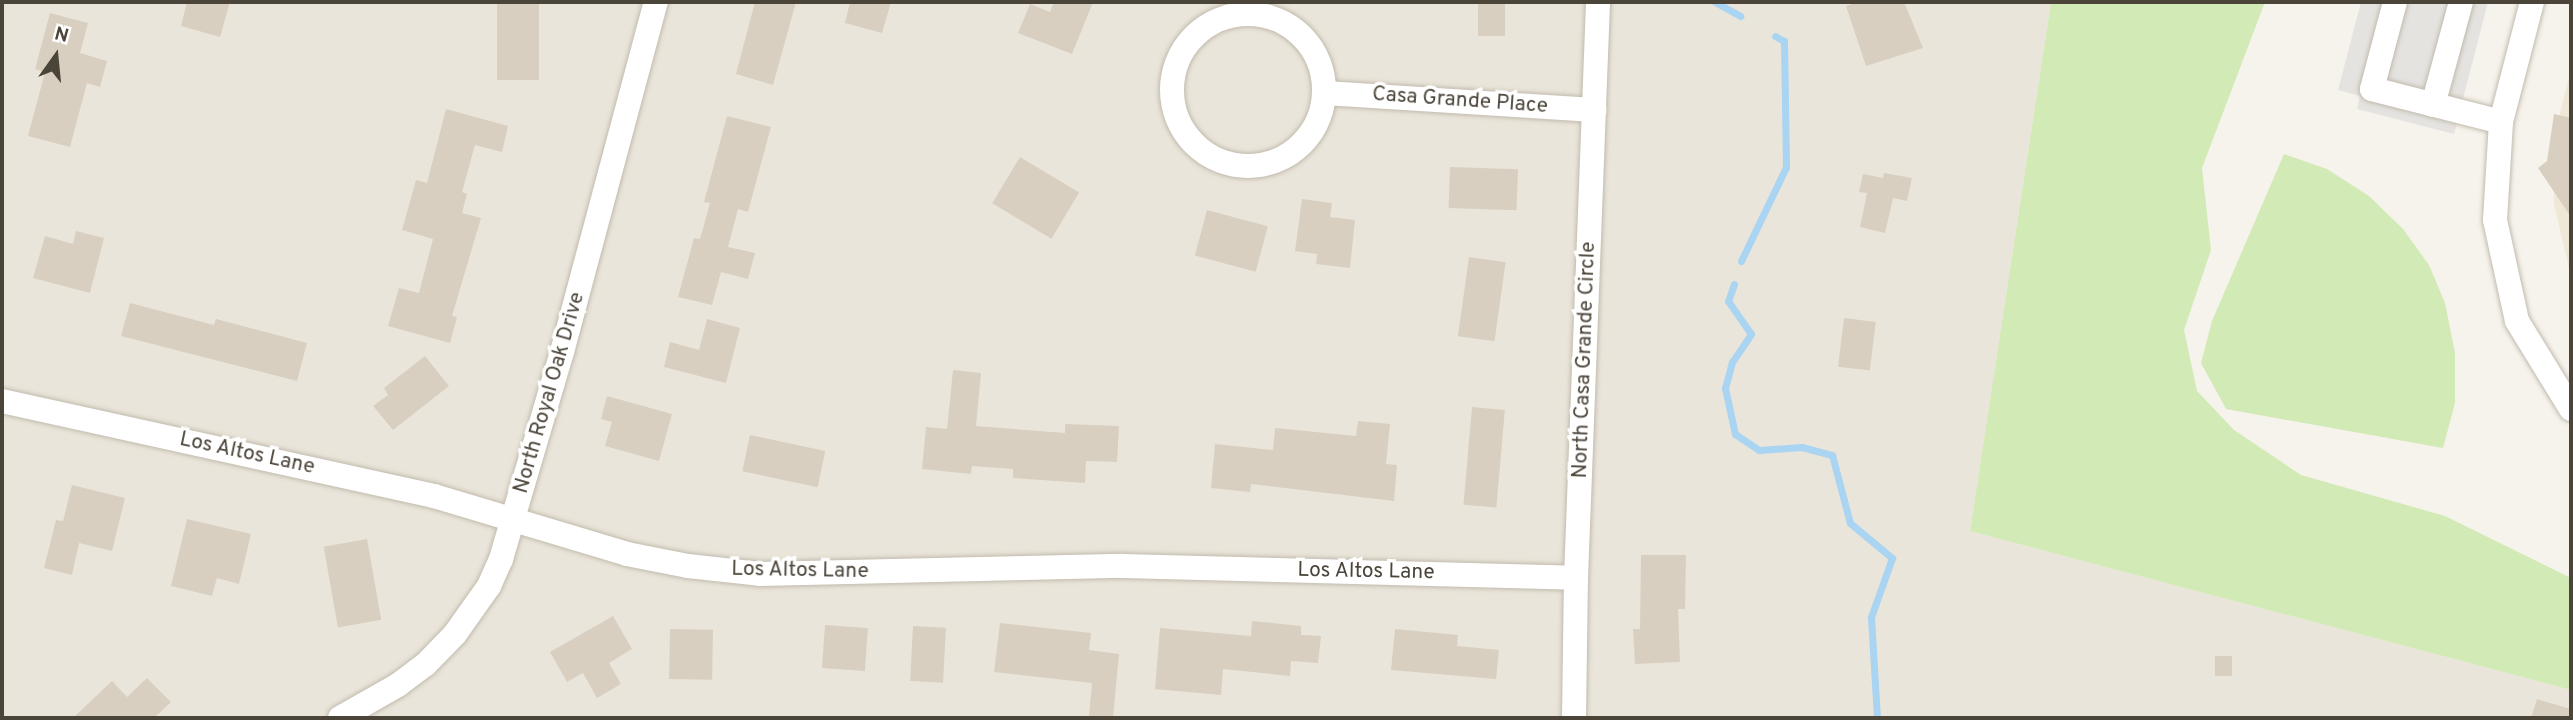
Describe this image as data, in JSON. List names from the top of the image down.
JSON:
{
  "streets": {
    "street": [
      "Casa Grande Place",
      "North Casa Grande Circle",
      "North Royal Oak Drive",
      "Los Altos Lane"
    ]
  },
  "crossings": [
    ["Casa Grande Place", "North Casa Grande Circle"],
    ["North Casa Grande Circle", "Los Altos Lane"],
    ["North Royal Oak Drive", "Los Altos Lane"]
  ],
  "north": "top"
}
